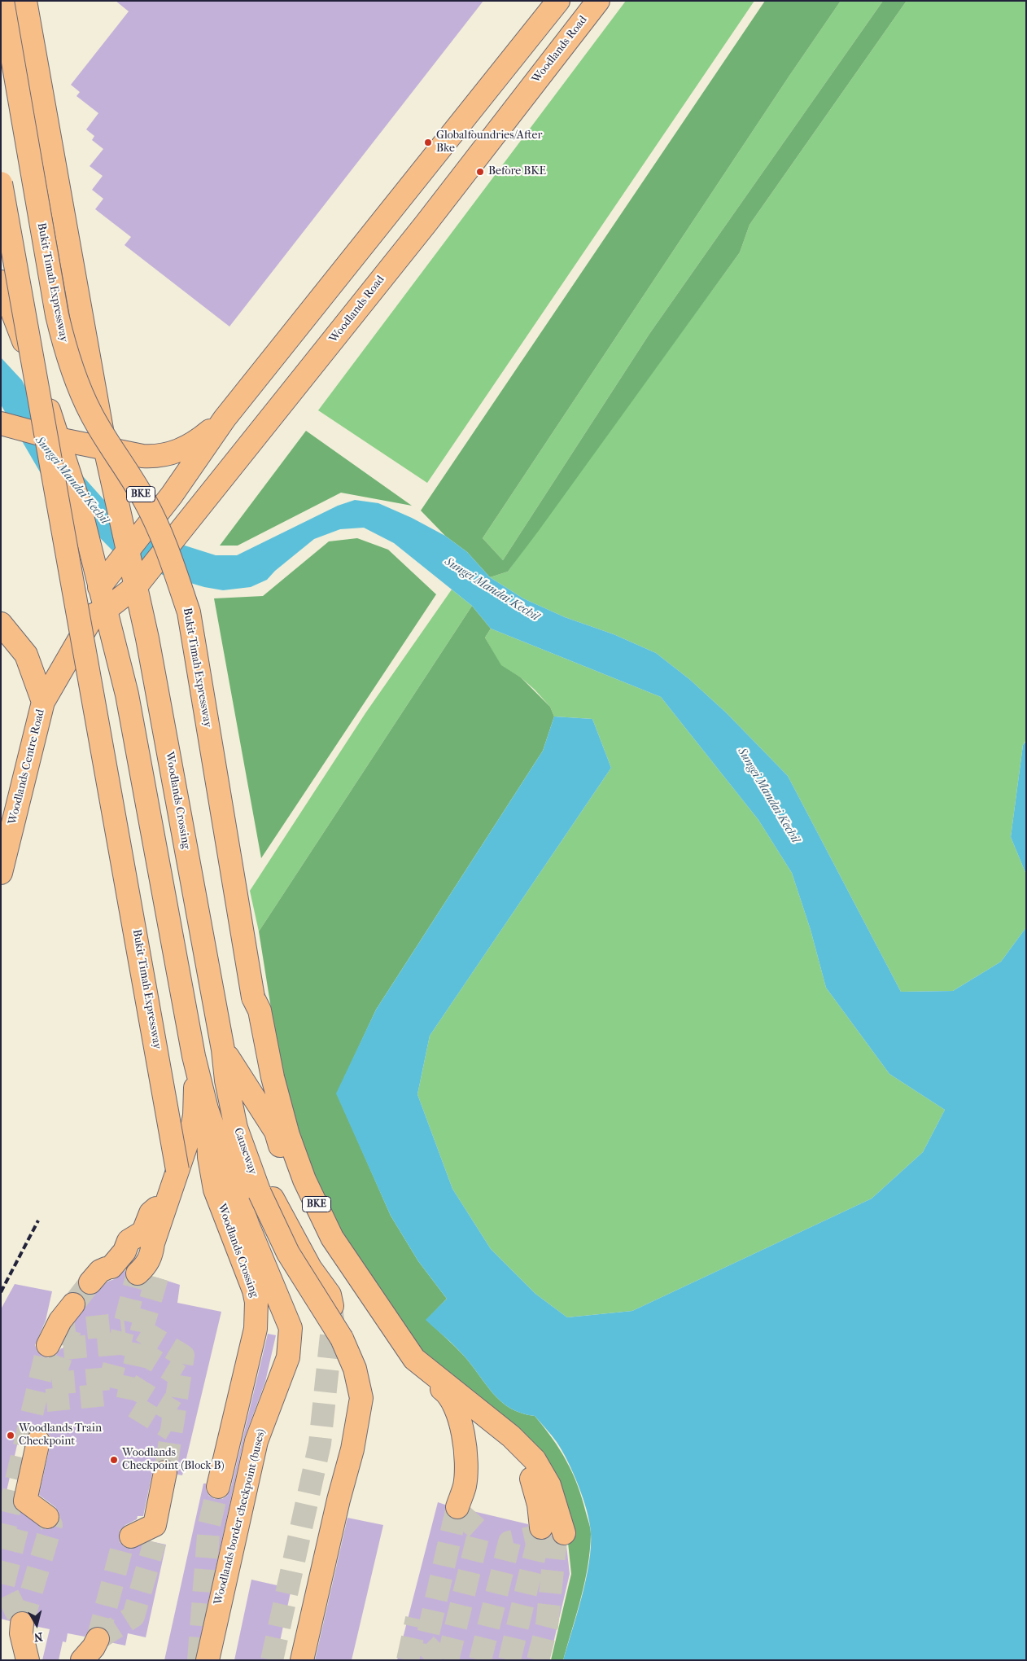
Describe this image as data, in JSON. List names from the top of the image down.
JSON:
{
  "streets": {
    "main road": [
      "Woodlands Road",
      "Bukit Timah Expressway",
      "BKE",
      "Woodlands Centre Road",
      "Woodlands Crossing",
      "Causeway",
      "Woodlands border checkpoint (buses)"
    ]
  },
  "crossings": [
    ["Woodlands Road", "Woodlands Centre Road"],
    ["Woodlands Road", "Woodlands Crossing"],
    ["Bukit Timah Expressway", "BKE"],
    ["Bukit Timah Expressway", "Woodlands Crossing"],
    ["BKE", "Woodlands Crossing"],
    ["Woodlands Centre Road", "Woodlands Crossing"],
    ["Woodlands Crossing", "Causeway"],
    ["Woodlands Crossing", "Woodlands border checkpoint (buses)"]
  ],
  "water": ["Sungei Mandai Kechil"],
  "places": [
    "Globalfoundries/After Bke",
    "Before BKE",
    "Woodlands Train Checkpoint",
    "Woodlands Checkpoint (Block B)"
  ],
  "north": "bottom"
}
